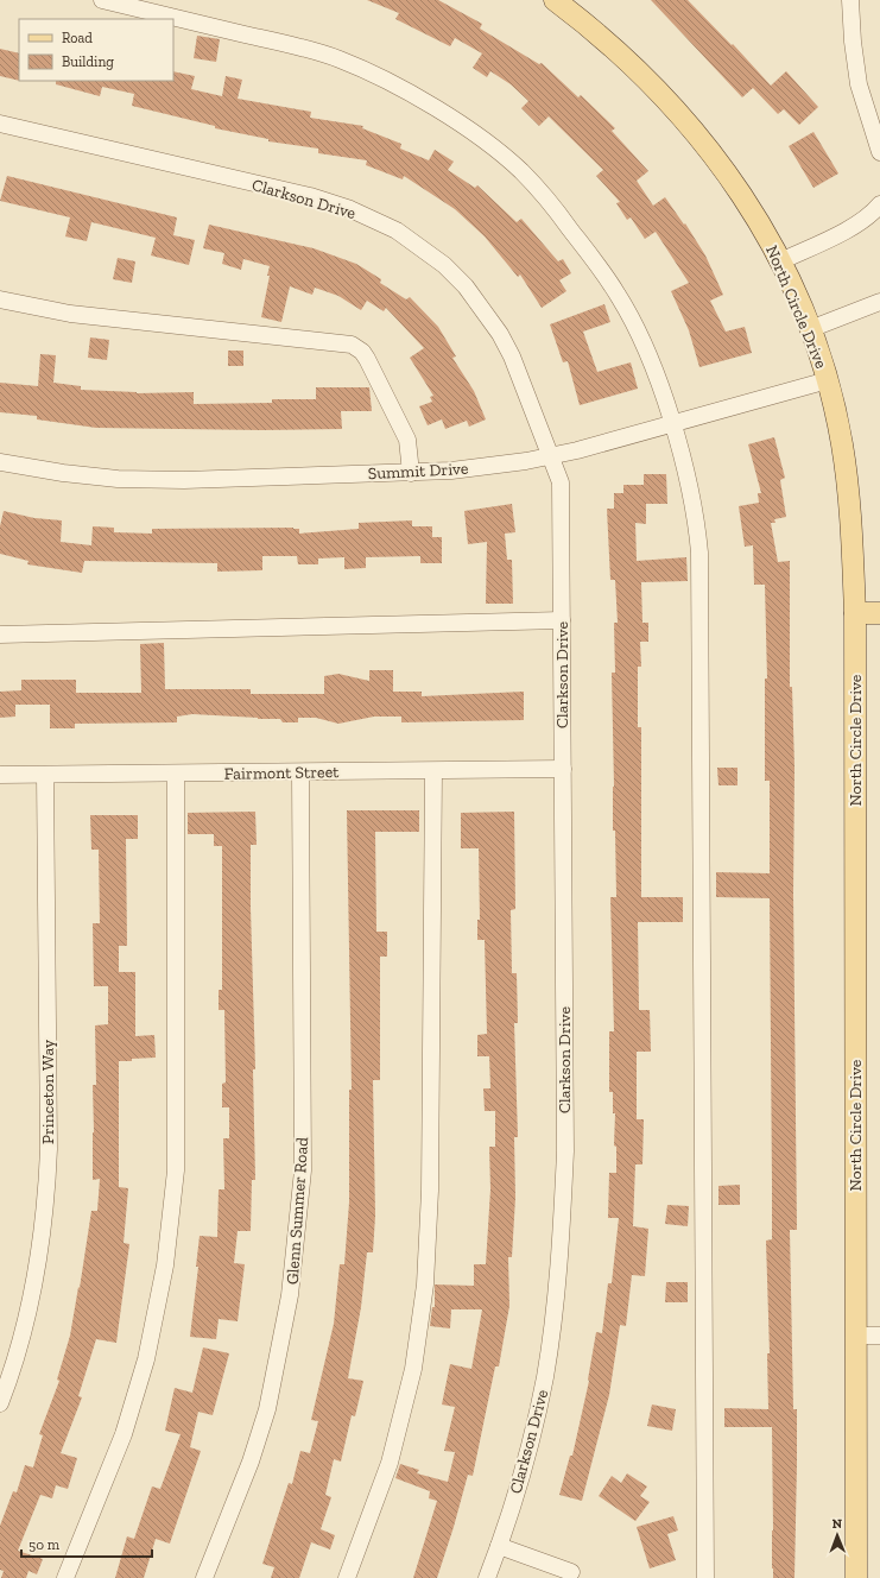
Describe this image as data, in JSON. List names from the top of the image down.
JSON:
{
  "streets": {
    "main road": ["North Circle Drive"],
    "street": [
      "Clarkson Drive",
      "Summit Drive",
      "Fairmont Street",
      "Princeton Way",
      "Glenn Summer Road"
    ]
  },
  "crossings": [
    ["Clarkson Drive", "Summit Drive"],
    ["Clarkson Drive", "Fairmont Street"],
    ["North Circle Drive", "Summit Drive"],
    ["Fairmont Street", "Princeton Way"],
    ["Fairmont Street", "Glenn Summer Road"]
  ],
  "legend": ["Road", "Building"],
  "scale_bar": "50 m",
  "north": "top"
}
